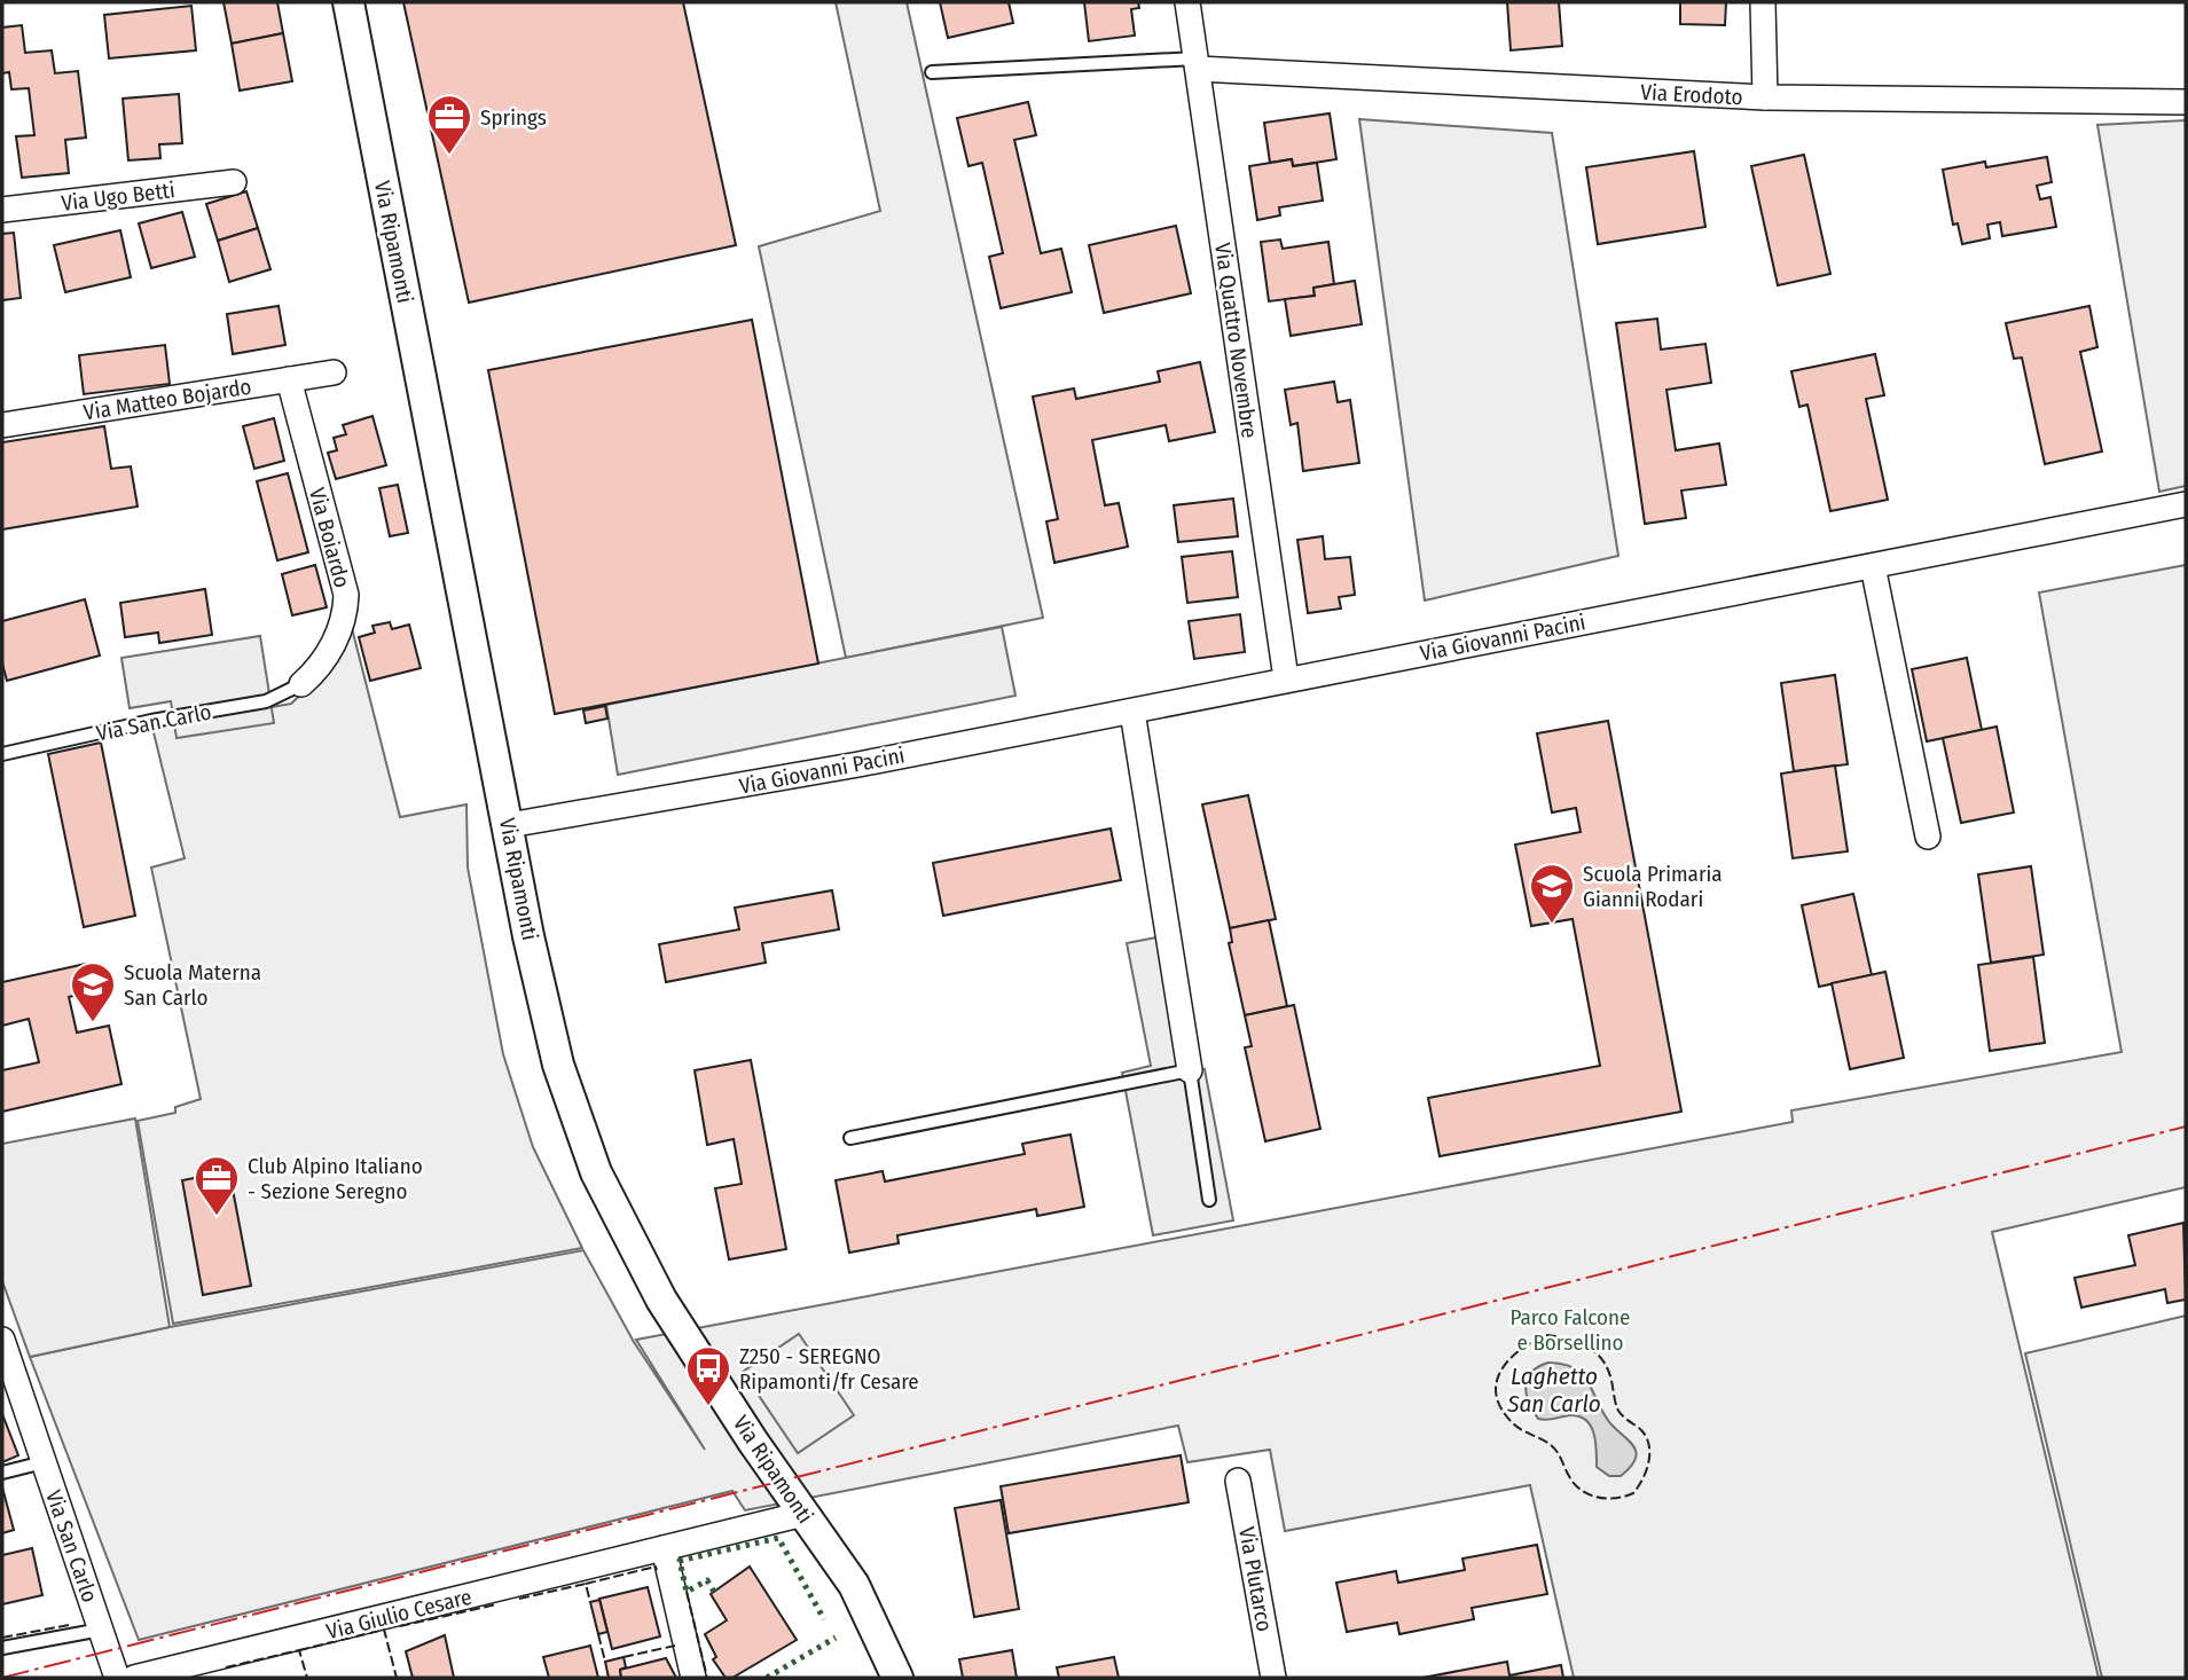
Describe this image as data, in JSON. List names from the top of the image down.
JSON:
{
  "streets": {
    "street": [
      "Via Erodoto",
      "Via Ugo Betti",
      "Via Ripamonti",
      "Via Quattro Novembre",
      "Via Matteo Bojardo",
      "Via Boiardo",
      "Via Giovanni Pacini",
      "Via San Carlo",
      "Via Plutarco",
      "Via Giulio Cesare"
    ]
  },
  "crossings": [
    ["Via Erodoto", "Via Quattro Novembre"],
    ["Via Ripamonti", "Via Giovanni Pacini"],
    ["Via Ripamonti", "Via Giulio Cesare"],
    ["Via Quattro Novembre", "Via Giovanni Pacini"],
    ["Via Matteo Bojardo", "Via Boiardo"],
    ["Via Boiardo", "Via San Carlo"]
  ],
  "water": ["Laghetto San Carlo"],
  "parks": ["Parco Falcone e Borsellino"],
  "places": {
    "office": ["Springs", "Club Alpino Italiano - Sezione Seregno"],
    "school or university": ["Scuola Primaria Gianni Rodari", "Scuola Materna San Carlo"],
    "bus stop": ["Z250 - SEREGNO Ripamonti/fr Cesare"]
  }
}
